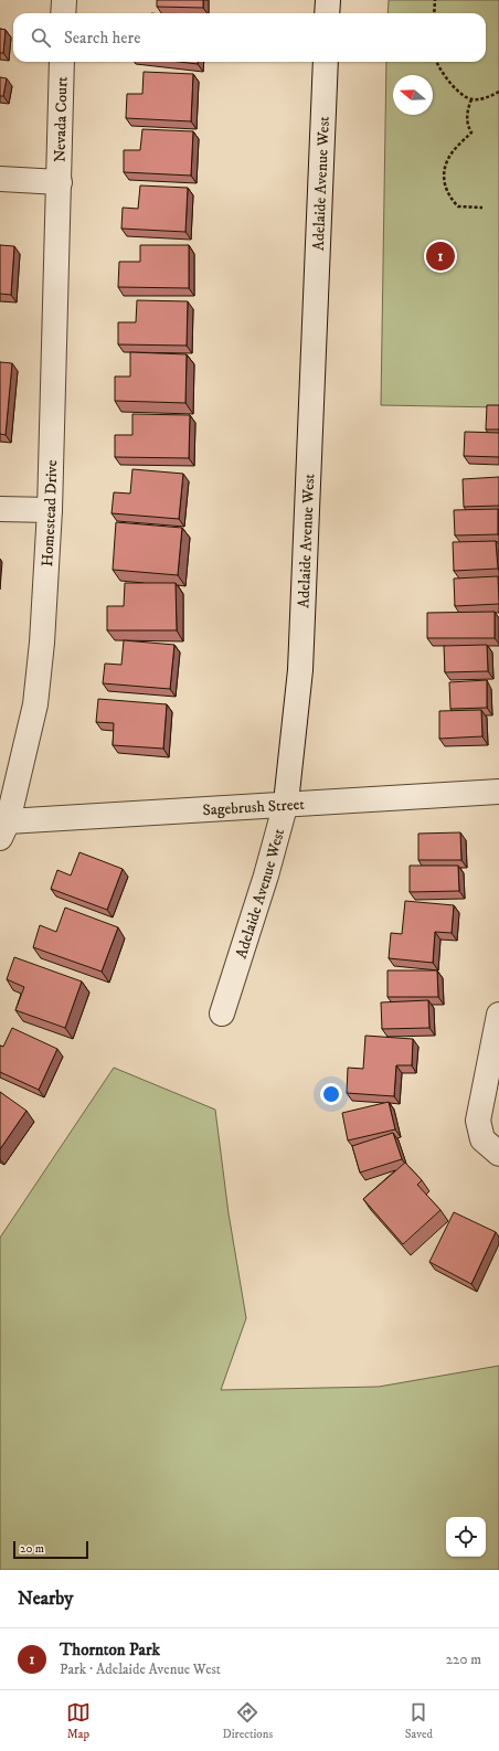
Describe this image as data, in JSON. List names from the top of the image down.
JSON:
{
  "streets": {
    "street": [
      "Nevada Court",
      "Adelaide Avenue West",
      "Homestead Drive",
      "Sagebrush Street"
    ]
  },
  "crossings": [
    ["Nevada Court", "Homestead Drive"],
    ["Adelaide Avenue West", "Sagebrush Street"],
    ["Homestead Drive", "Sagebrush Street"]
  ],
  "scale_bar": "20 m",
  "north": "left",
  "page": {
    "search": "Search here",
    "pins": "1",
    "scale": "20 m",
    "heading": "Nearby",
    "list": [
      {
        "mark": "1",
        "name": "Thornton Park",
        "note": "Park · Adelaide Avenue West",
        "value": "220 m"
      }
    ],
    "nav": ["Map", "Directions", "Saved"]
  }
}
